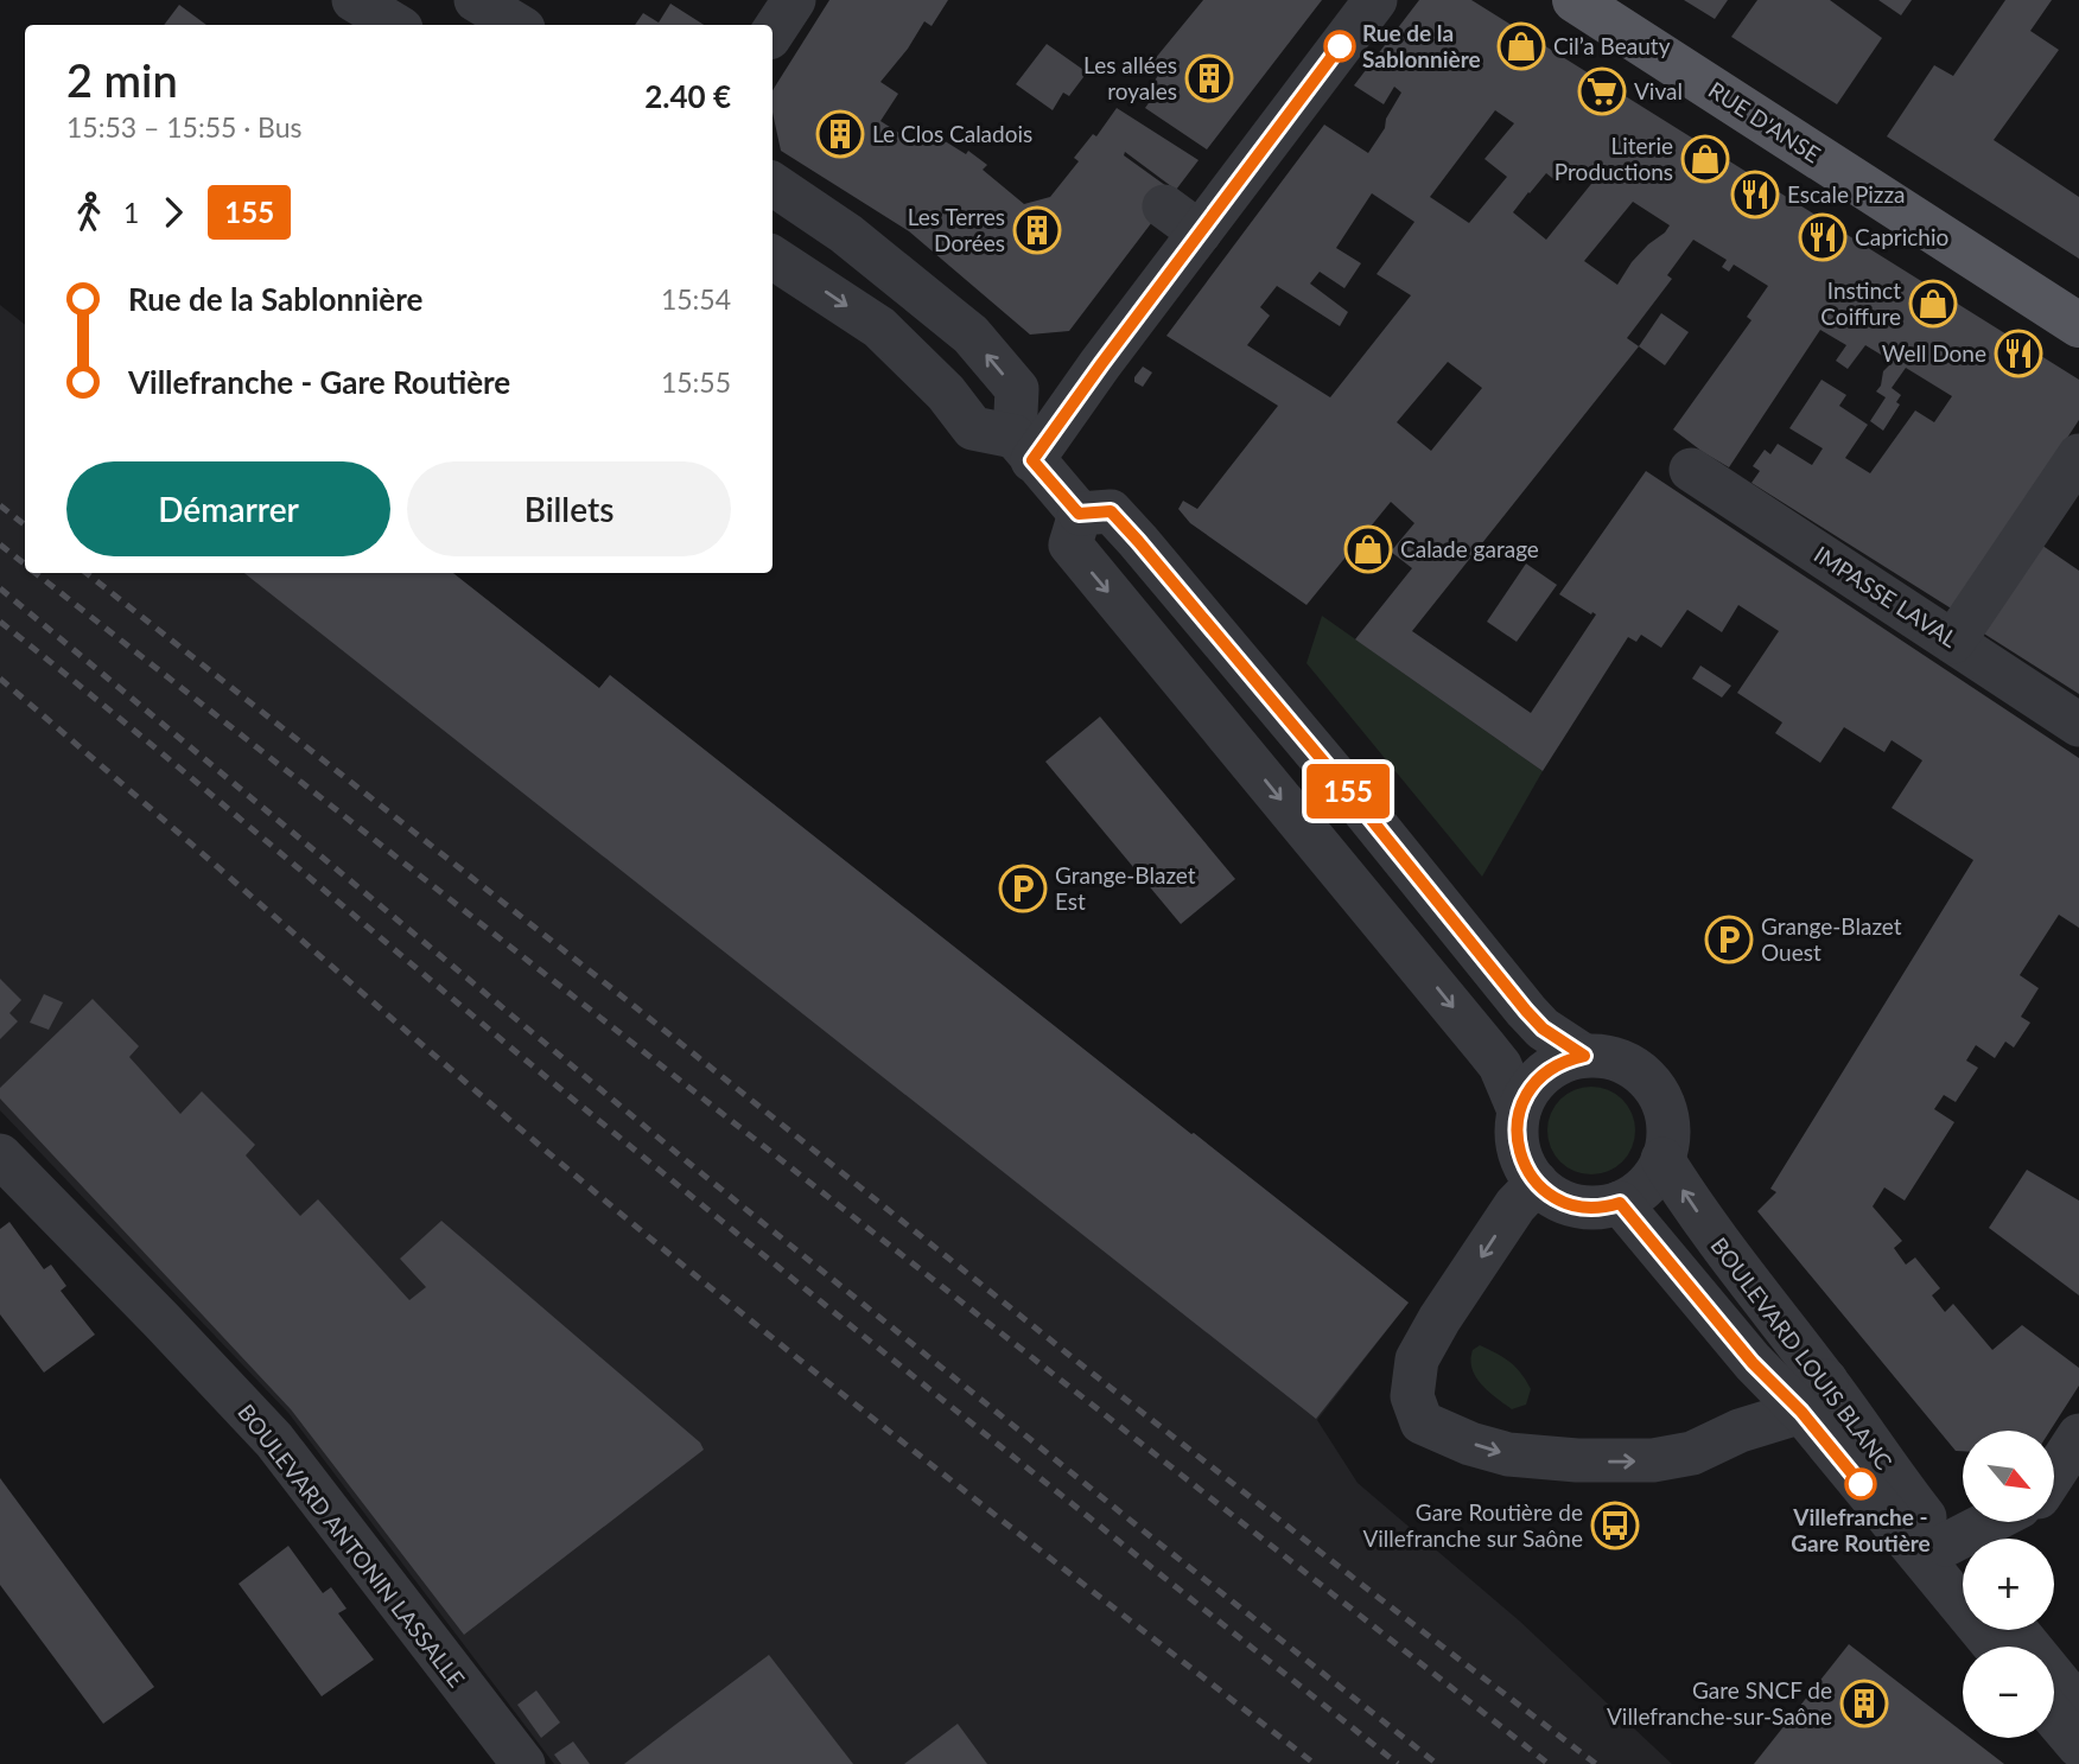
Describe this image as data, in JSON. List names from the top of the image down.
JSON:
{
  "streets": {
    "main road": ["RUE D'ANSE"],
    "street": ["IMPASSE LAVAL", "BOULEVARD LOUIS BLANC", "BOULEVARD ANTONIN LASSALLE"]
  },
  "places": {
    "other": ["Rue de la Sablonnière", "Villefranche - Gare Routière"],
    "shop": [
      "Cil’a Beauty",
      "Literie Productions",
      "Instinct Coiffure",
      "Calade garage"
    ],
    "building": [
      "Les allées royales",
      "Le Clos Caladois",
      "Les Terres Dorées",
      "Gare SNCF de Villefranche-sur-Saône"
    ],
    "supermarket": ["Vival"],
    "restaurant": ["Escale Pizza", "Caprichio", "Well Done"],
    "parking": ["Grange-Blazet Est", "Grange-Blazet Ouest"],
    "bus stop": ["Gare Routière de Villefranche sur Saône"]
  },
  "lines": ["bus line 155"],
  "north": "bottom right",
  "page": {
    "on_map": "155",
    "heading": ["2 min", "15:53 – 15:55 · Bus", "2.40 €"],
    "legs": ["1", "155"],
    "list": [
      {
        "name": "Rue de la Sablonnière",
        "value": "15:54"
      },
      {
        "name": "Villefranche - Gare Routière",
        "value": "15:55"
      }
    ],
    "buttons": ["Démarrer", "Billets"],
    "map_buttons": ["+", "−"]
  }
}
